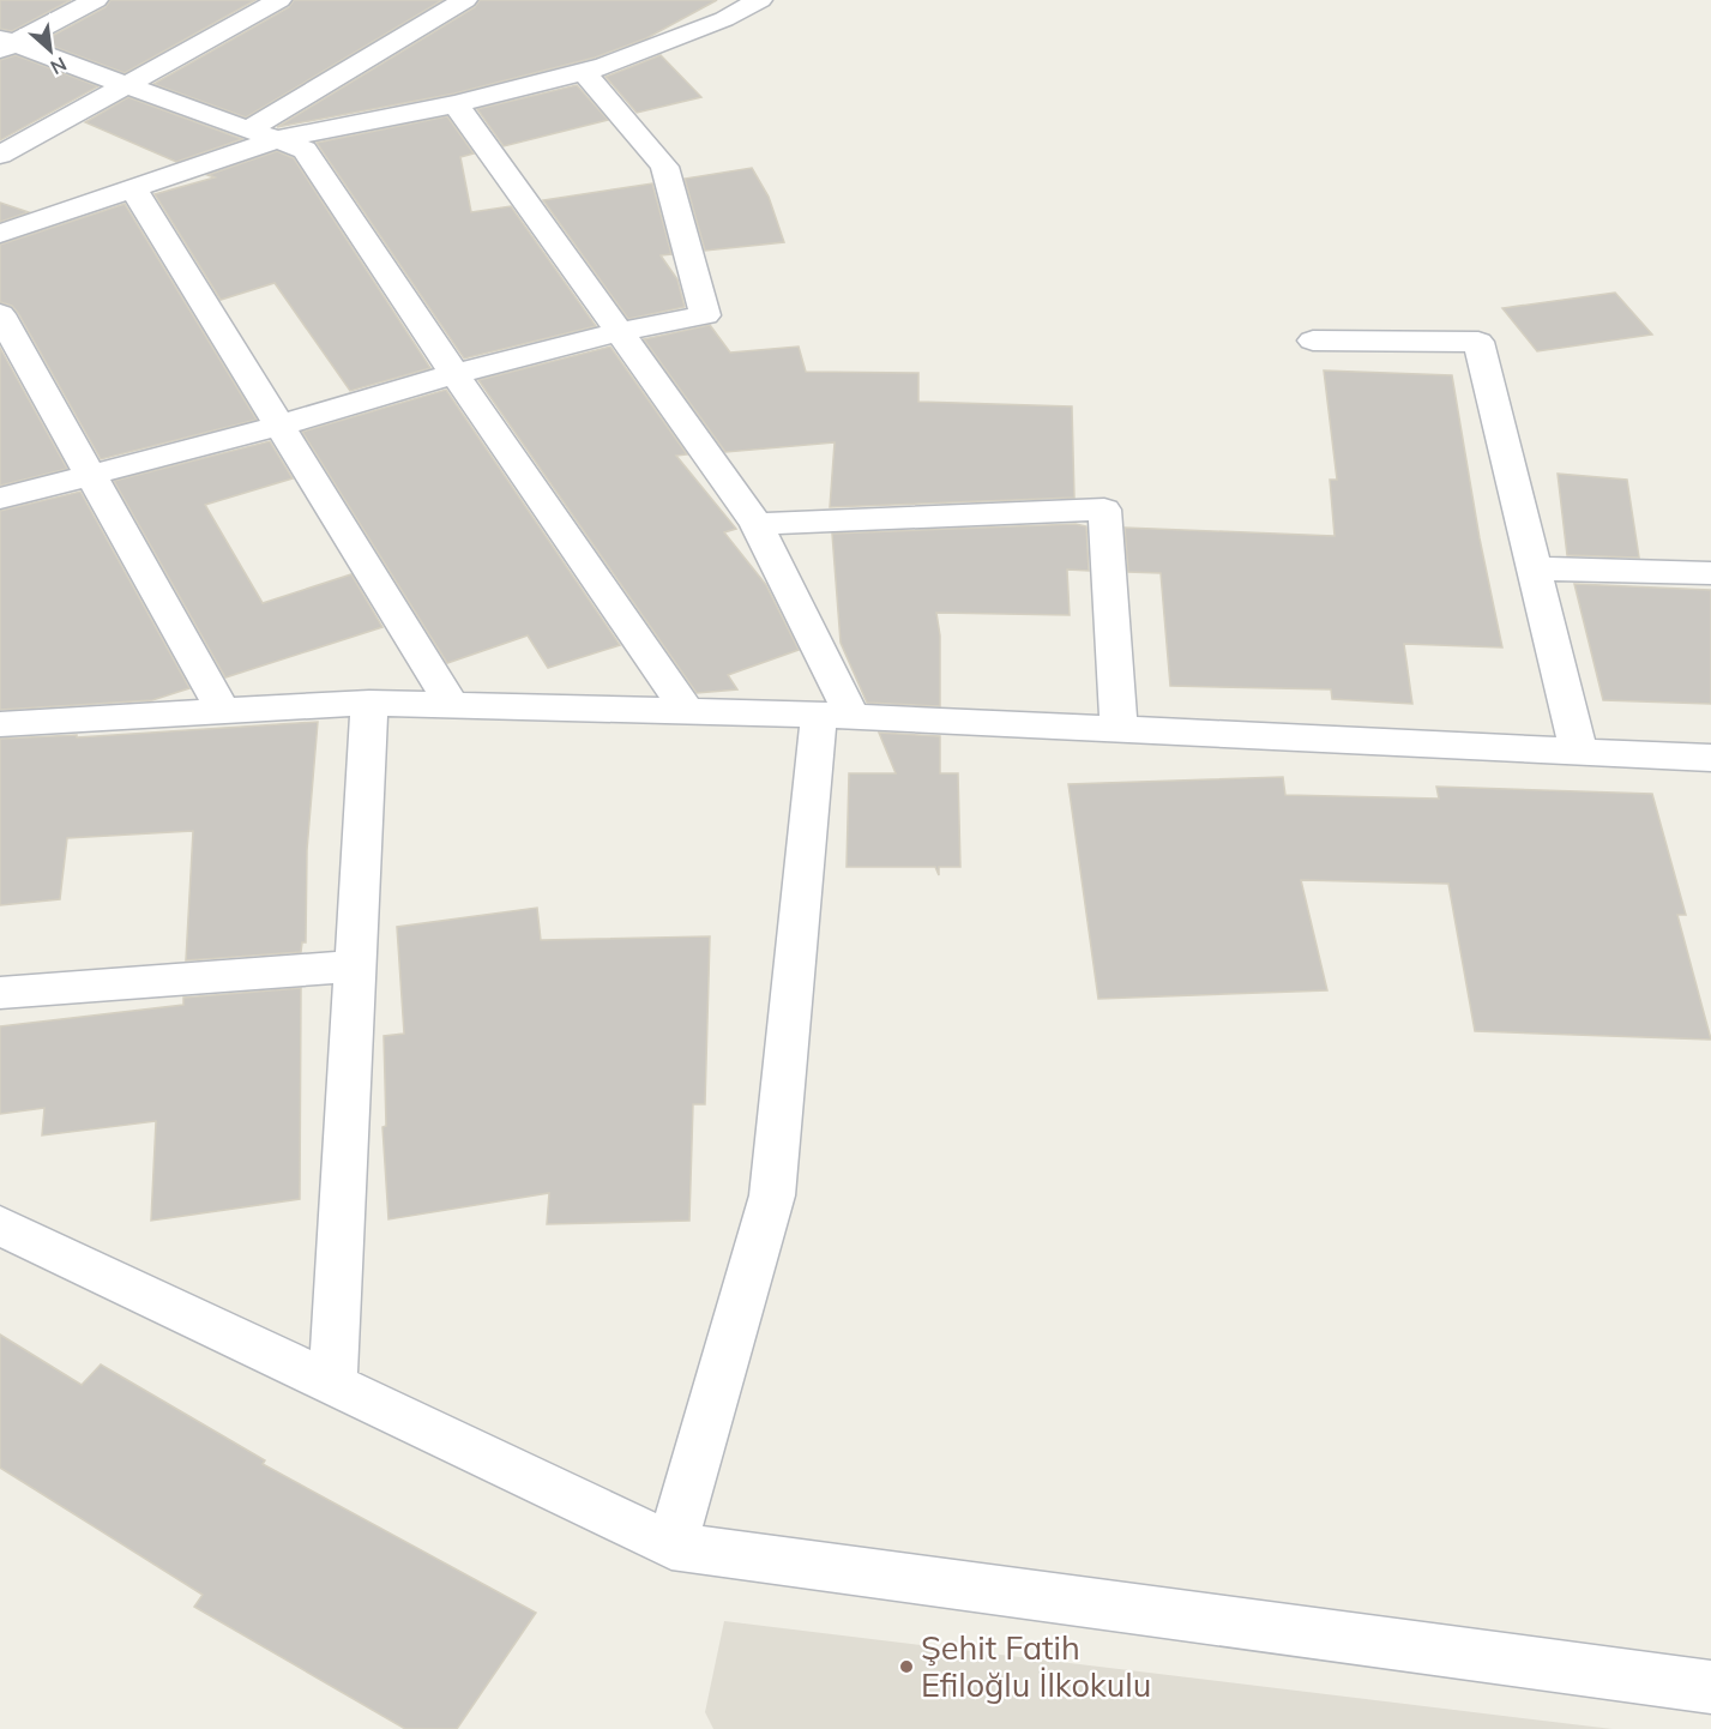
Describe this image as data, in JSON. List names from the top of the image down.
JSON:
{
  "places": ["Şehit Fatih Efiloğlu İlkokulu"],
  "north": "bottom right"
}
